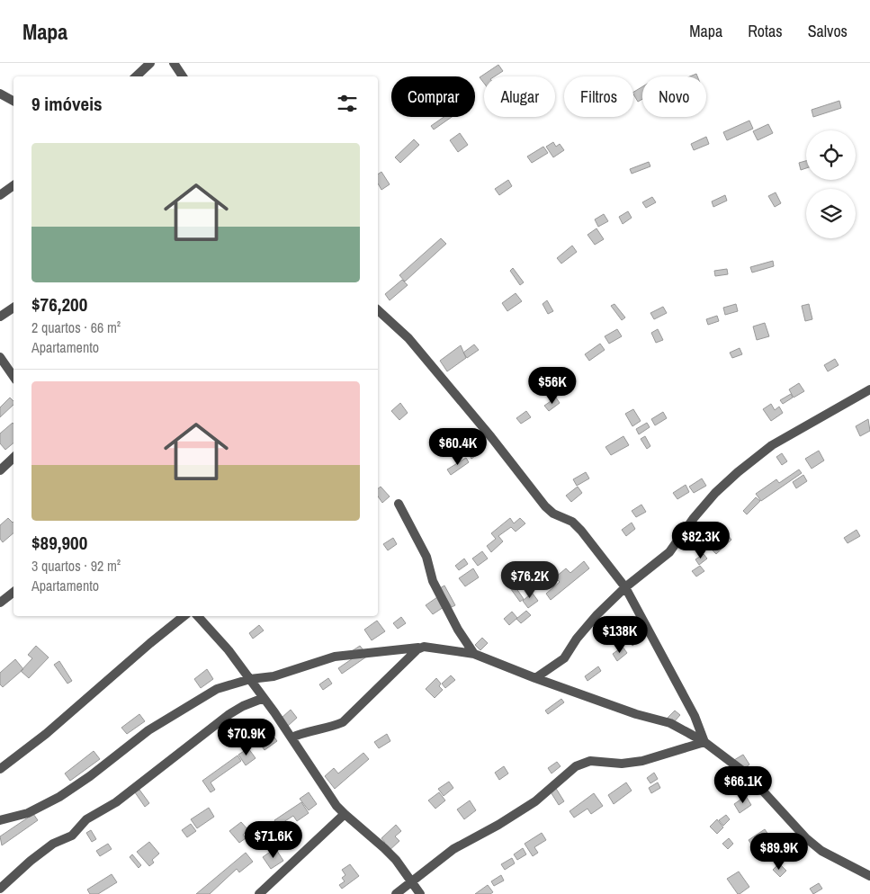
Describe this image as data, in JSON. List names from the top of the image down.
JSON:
{
  "page": {
    "header": "Mapa",
    "nav": ["Mapa", "Rotas", "Salvos"],
    "chip": [
      "Comprar",
      "Alugar",
      "Filtros",
      "Novo"
    ],
    "heading": "9 imóveis",
    "list": [
      {
        "name": "$76,200",
        "note": "2 quartos · 66 m² · Apartamento"
      },
      {
        "name": "$89,900",
        "note": "3 quartos · 92 m² · Apartamento"
      }
    ],
    "price": [
      "$56K",
      "$60.4K",
      "$82.3K",
      "$76.2K",
      "$138K",
      "$70.9K",
      "$66.1K",
      "$71.6K",
      "$89.9K"
    ]
  }
}
